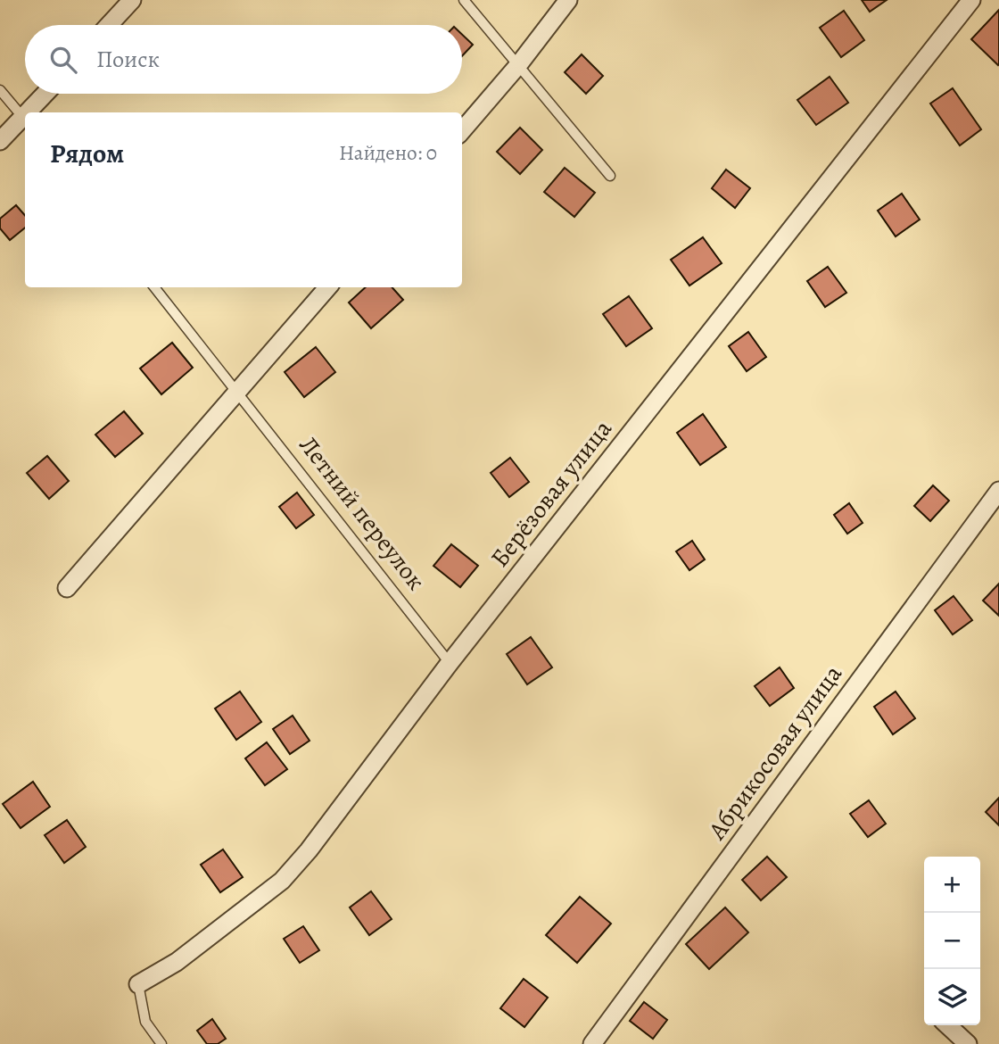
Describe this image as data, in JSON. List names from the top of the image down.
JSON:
{
  "streets": {
    "street": ["Берёзовая улица", "Абрикосовая улица"],
    "lane": ["Летний переулок"]
  },
  "crossings": [
    ["Берёзовая улица", "Летний переулок"]
  ],
  "page": {
    "search": "Поиск",
    "heading": ["Рядом", "Найдено: 0"],
    "map_buttons": ["+", "−"]
  }
}
